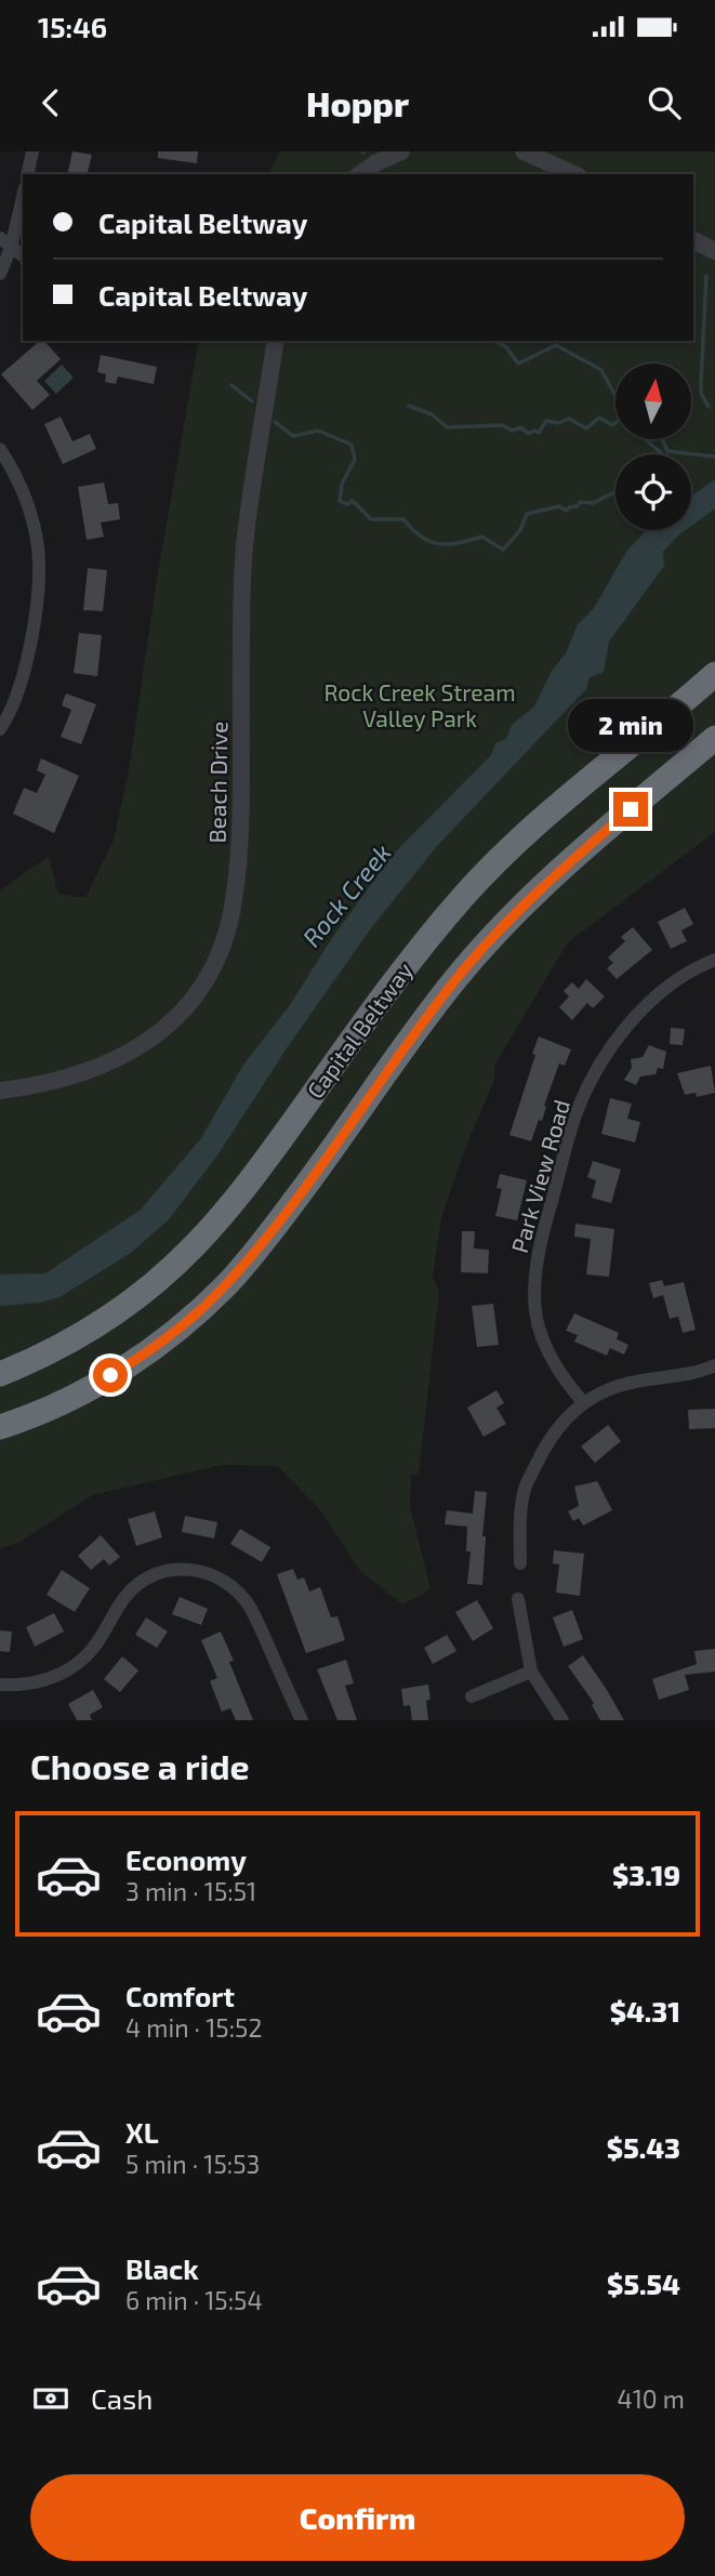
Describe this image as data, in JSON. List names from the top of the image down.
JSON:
{
  "streets": {
    "highway": ["Capital Beltway"],
    "street": ["Beach Drive", "Park View Road"]
  },
  "water": ["Rock Creek"],
  "parks": ["Rock Creek Stream Valley Park"],
  "north": "top",
  "page": {
    "status": "15:46",
    "header": "Hoppr",
    "banner": ["Capital Beltway", "Capital Beltway"],
    "bubble": "2 min",
    "heading": "Choose a ride",
    "list": [
      {
        "name": "Economy",
        "note": "3 min · 15:51",
        "value": "$3.19"
      },
      {
        "name": "Comfort",
        "note": "4 min · 15:52",
        "value": "$4.31"
      },
      {
        "name": "XL",
        "note": "5 min · 15:53",
        "value": "$5.43"
      },
      {
        "name": "Black",
        "note": "6 min · 15:54",
        "value": "$5.54"
      }
    ],
    "pay": ["Cash", "410 m"],
    "buttons": "Confirm"
  }
}
